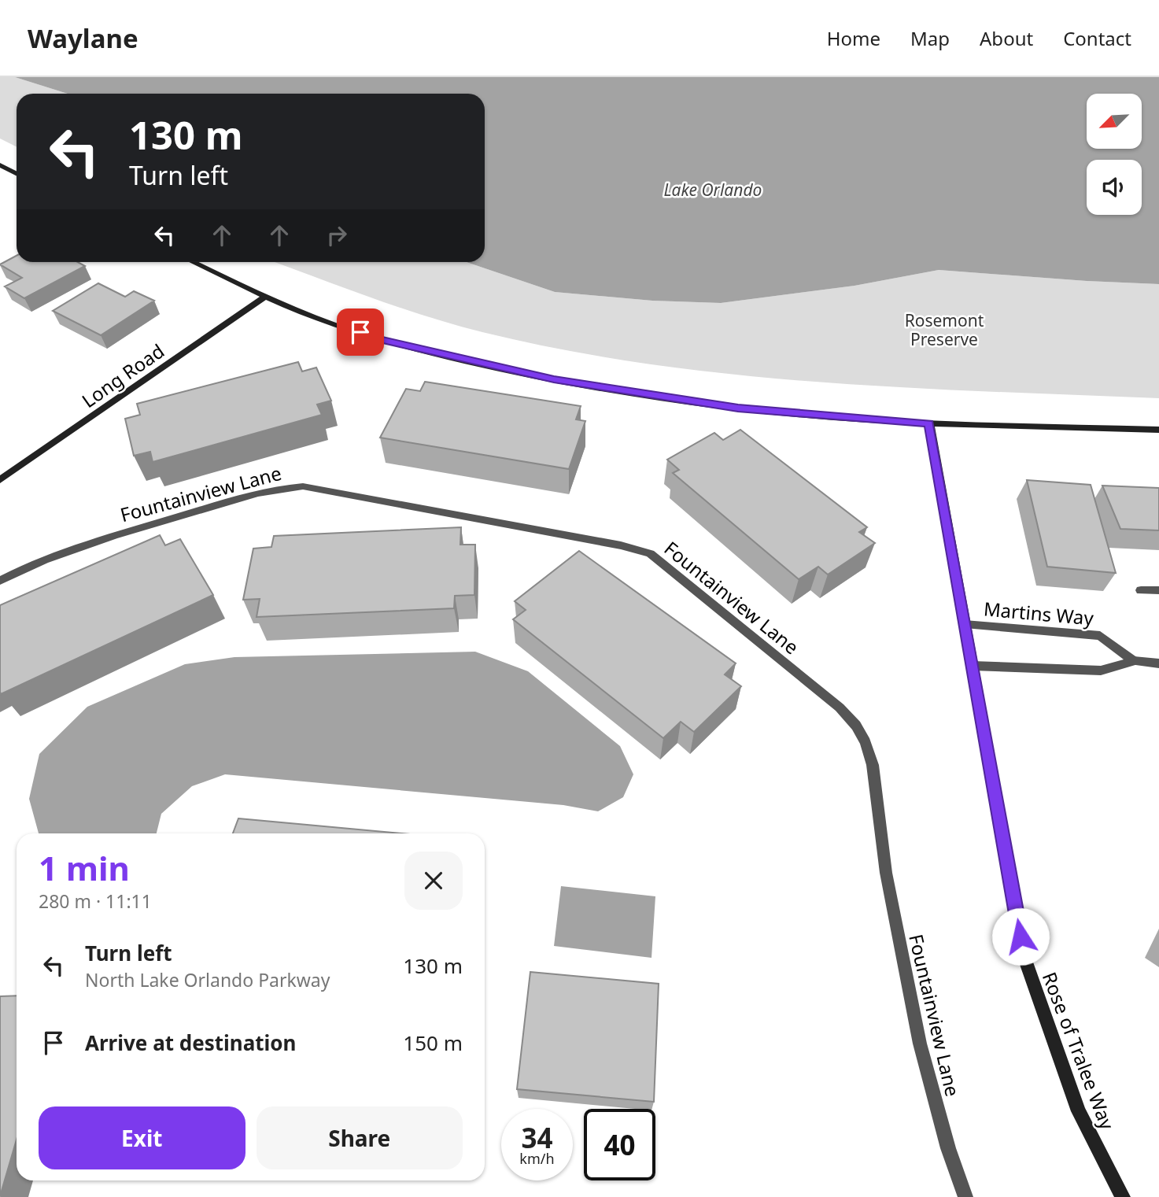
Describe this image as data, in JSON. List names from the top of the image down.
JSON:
{
  "streets": {
    "street": [
      "Long Road",
      "Fountainview Lane",
      "Martins Way",
      "Rose of Tralee Way"
    ]
  },
  "crossings": [
    ["Martins Way", "Rose of Tralee Way"]
  ],
  "water": ["Lake Orlando"],
  "parks": ["Rosemont Preserve"],
  "north": "bottom left",
  "page": {
    "header": "Waylane",
    "nav": [
      "Home",
      "Map",
      "About",
      "Contact"
    ],
    "turn": ["130 m", "Turn left"],
    "heading": ["1 min", "280 m · 11:11"],
    "list": [
      {
        "name": "Turn left",
        "note": "North Lake Orlando Parkway",
        "value": "130 m"
      },
      {
        "name": "Arrive at destination",
        "value": "150 m"
      }
    ],
    "buttons": ["Exit", "Share"],
    "speed": "34 km/h",
    "limit": "40"
  }
}
